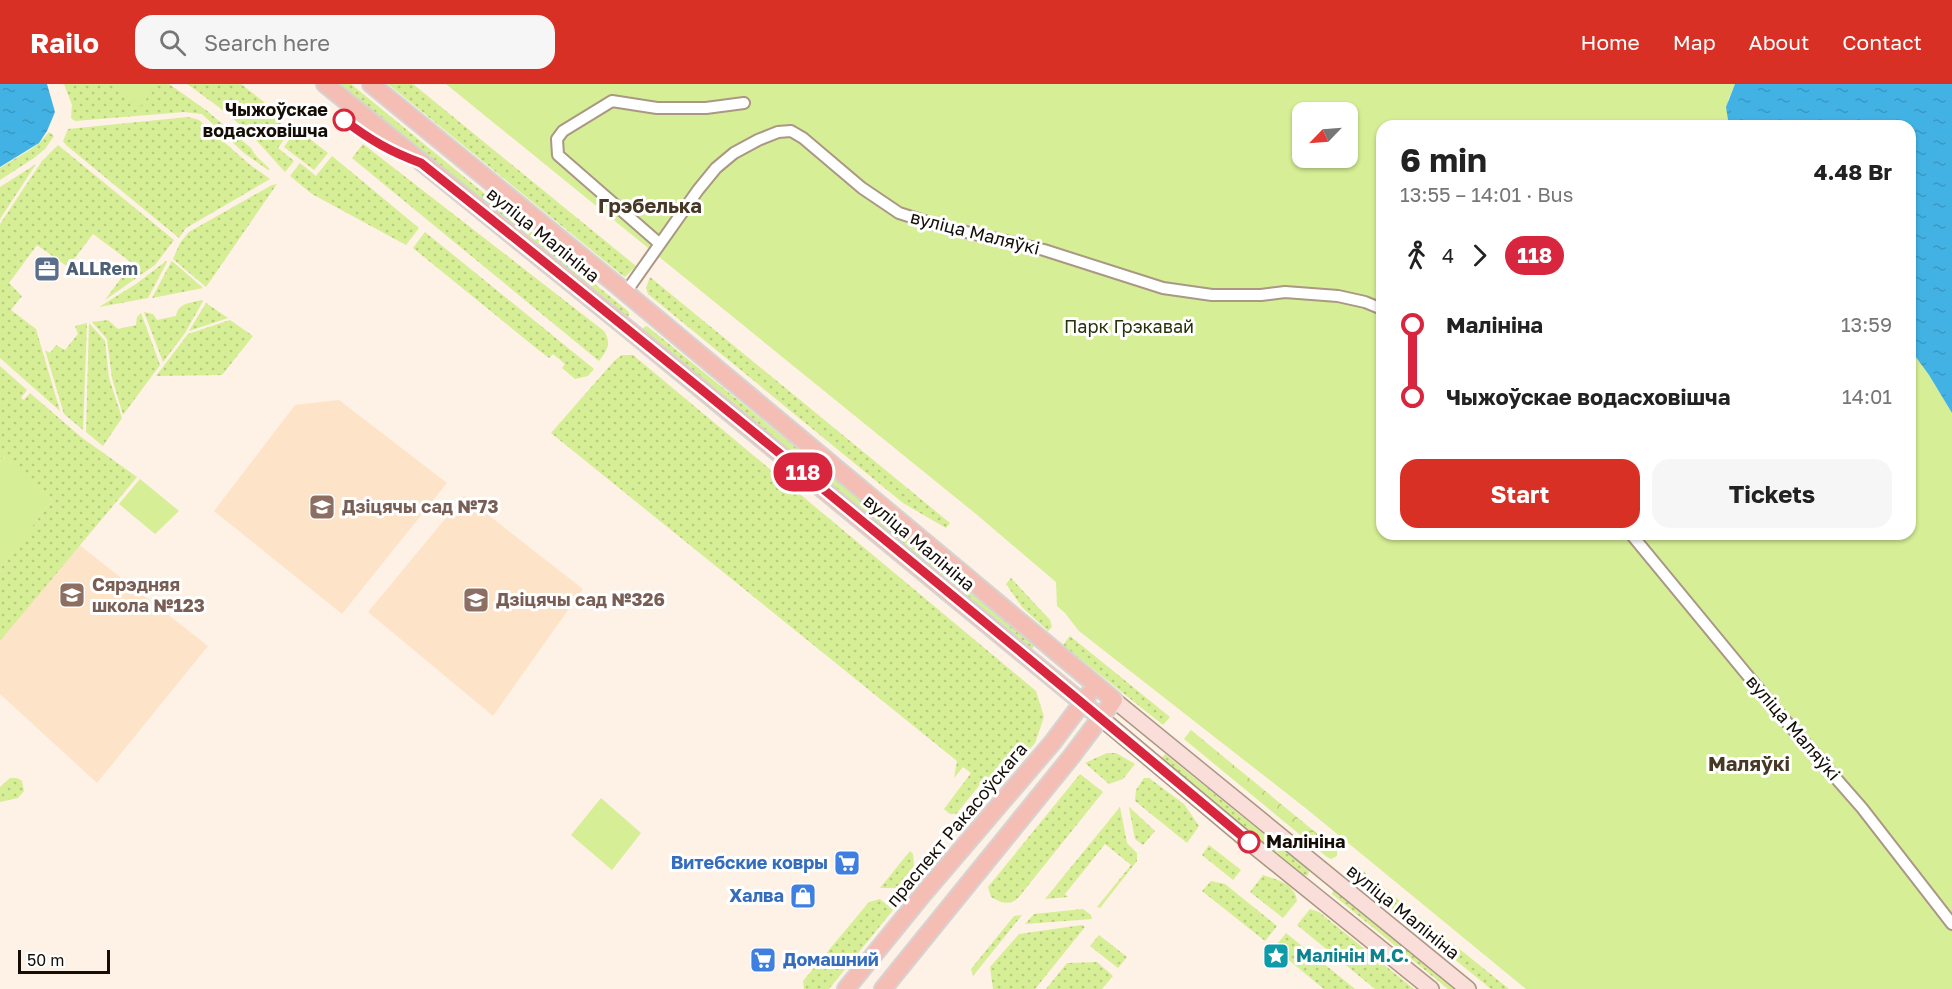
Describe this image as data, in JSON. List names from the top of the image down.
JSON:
{
  "streets": {
    "main road": ["вуліца Малініна", "праспект Ракасоўскага"],
    "street": ["вуліца Маляўкі"]
  },
  "crossings": [
    ["вуліца Маляўкі", "вуліца Малініна"],
    ["вуліца Малініна", "праспект Ракасоўскага"]
  ],
  "districts": ["Грэбелька", "Маляўкі"],
  "parks": ["Парк Грэкавай"],
  "places": {
    "other": ["Чыжоўскае водасховішча", "Малініна"],
    "office": ["ALLRem"],
    "school or university": ["Дзіцячы сад №73", "Сярэдняя школа №123", "Дзіцячы сад №326"],
    "supermarket": ["Витебские ковры", "Домашний"],
    "shop": ["Халва"],
    "place": ["Малінін М.С."]
  },
  "lines": ["bus line 118"],
  "scale_bar": "50 m",
  "north": "bottom left",
  "page": {
    "header": "Railo",
    "search": "Search here",
    "nav": [
      "Home",
      "Map",
      "About",
      "Contact"
    ],
    "on_map": "118",
    "heading": ["6 min", "13:55 – 14:01 · Bus", "4.48 Br"],
    "legs": ["4", "118"],
    "list": [
      {
        "name": "Малініна",
        "value": "13:59"
      },
      {
        "name": "Чыжоўскае водасховішча",
        "value": "14:01"
      }
    ],
    "buttons": ["Start", "Tickets"],
    "scale": "50 m"
  }
}
